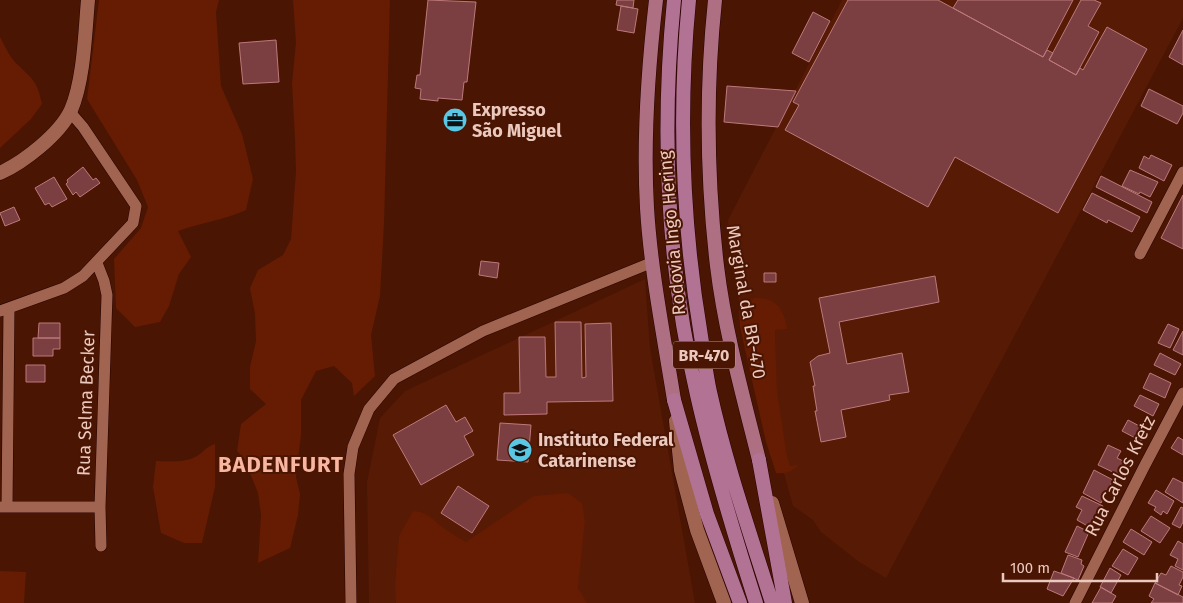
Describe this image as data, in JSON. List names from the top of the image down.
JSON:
{
  "streets": {
    "highway": ["Rodovia Ingo Hering", "BR-470"],
    "main road": ["Marginal da BR-470"],
    "street": ["Rua Selma Becker", "Rua Carlos Kretz"]
  },
  "districts": ["BADENFURT"],
  "places": {
    "office": ["Expresso São Miguel"],
    "school or university": ["Instituto Federal Catarinense"]
  },
  "scale_bar": "100 m"
}
